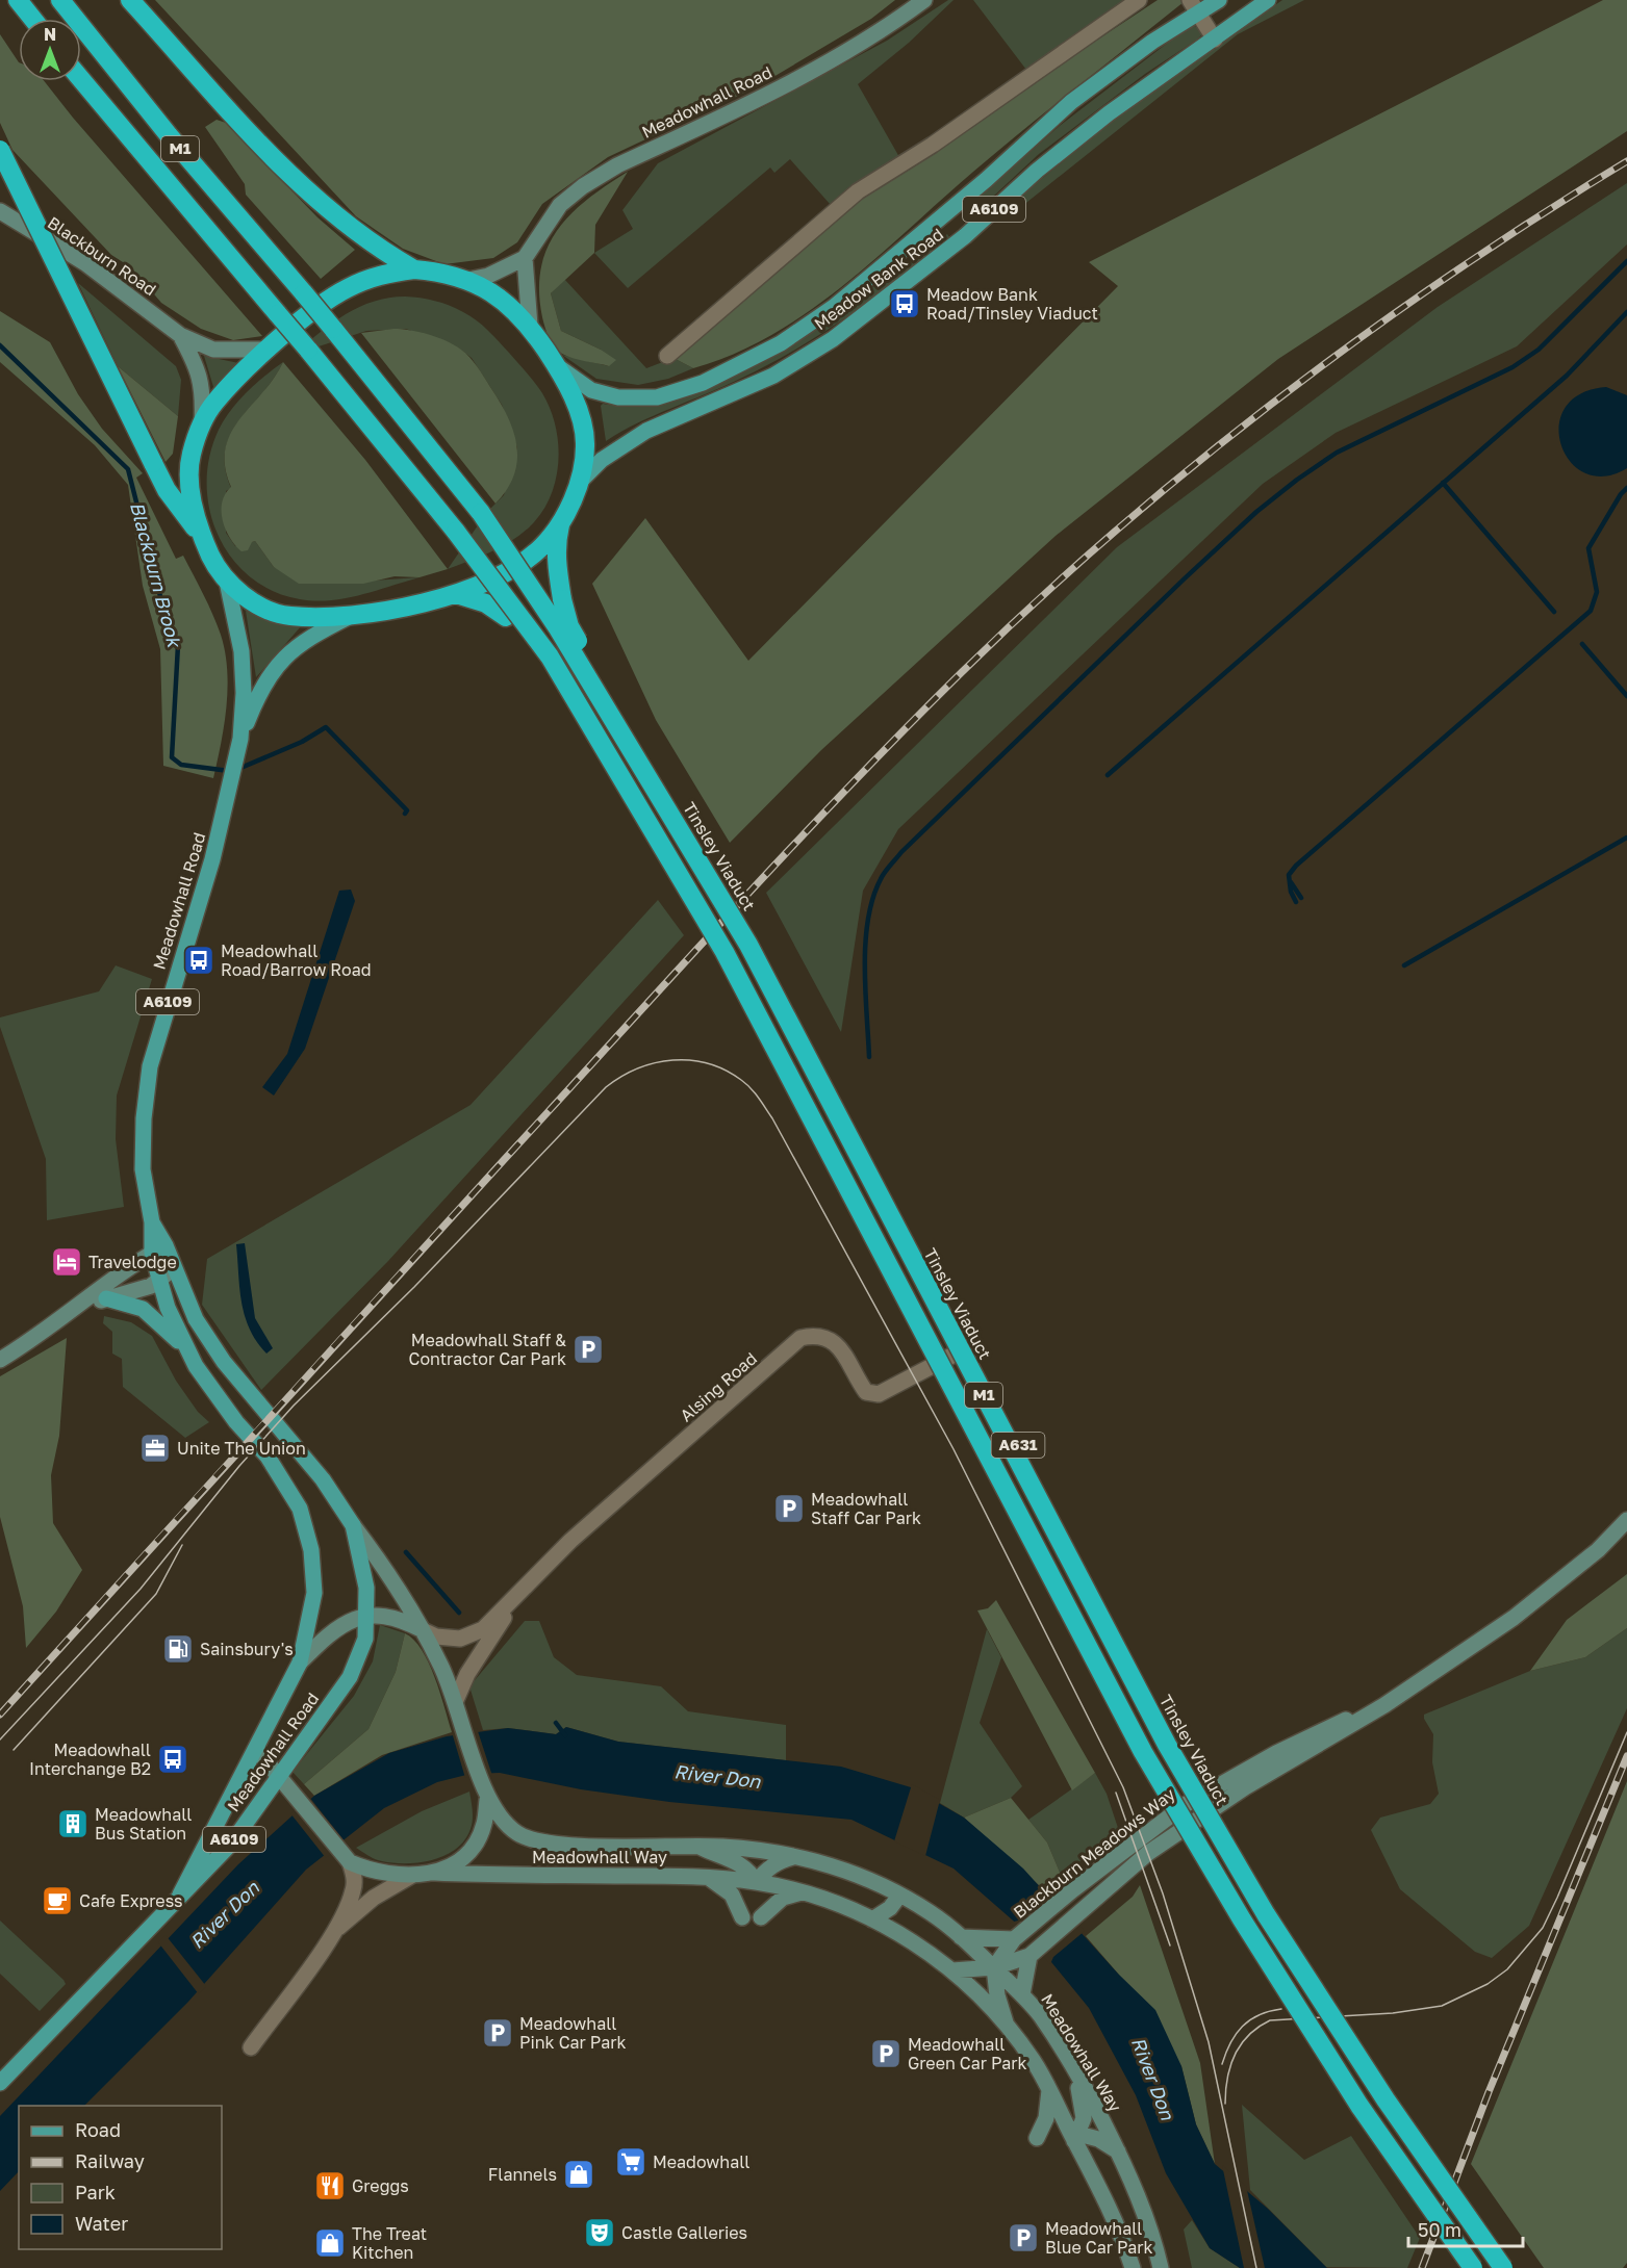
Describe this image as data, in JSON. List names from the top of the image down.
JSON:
{
  "streets": {
    "highway": ["M1", "Tinsley Viaduct", "A631"],
    "main road": ["Meadowhall Road", "A6109", "Meadow Bank Road"],
    "street": [
      "Blackburn Road",
      "Alsing Road",
      "Blackburn Meadows Way",
      "Meadowhall Way"
    ]
  },
  "crossings": [
    ["Meadowhall Road", "Alsing Road"],
    ["Meadowhall Road", "Meadowhall Way"],
    ["Alsing Road", "Meadowhall Way"],
    ["Blackburn Meadows Way", "Meadowhall Way"]
  ],
  "water": ["Blackburn Brook", "River Don"],
  "places": {
    "bus stop": ["Meadow Bank Road/Tinsley Viaduct", "Meadowhall Road/Barrow Road", "Meadowhall Interchange B2"],
    "hotel": ["Travelodge"],
    "parking": [
      "Meadowhall Staff & Contractor Car Park",
      "Meadowhall Staff Car Park",
      "Meadowhall Pink Car Park",
      "Meadowhall Green Car Park",
      "Meadowhall Blue Car Park"
    ],
    "office": ["Unite The Union"],
    "fuel station": ["Sainsbury's"],
    "building": ["Meadowhall Bus Station"],
    "cafe": ["Cafe Express"],
    "supermarket": ["Meadowhall"],
    "shop": ["Flannels", "The Treat Kitchen"],
    "restaurant": ["Greggs"],
    "theatre": ["Castle Galleries"]
  },
  "legend": [
    "Road",
    "Railway",
    "Park",
    "Water"
  ],
  "scale_bar": "50 m",
  "north": "top"
}
